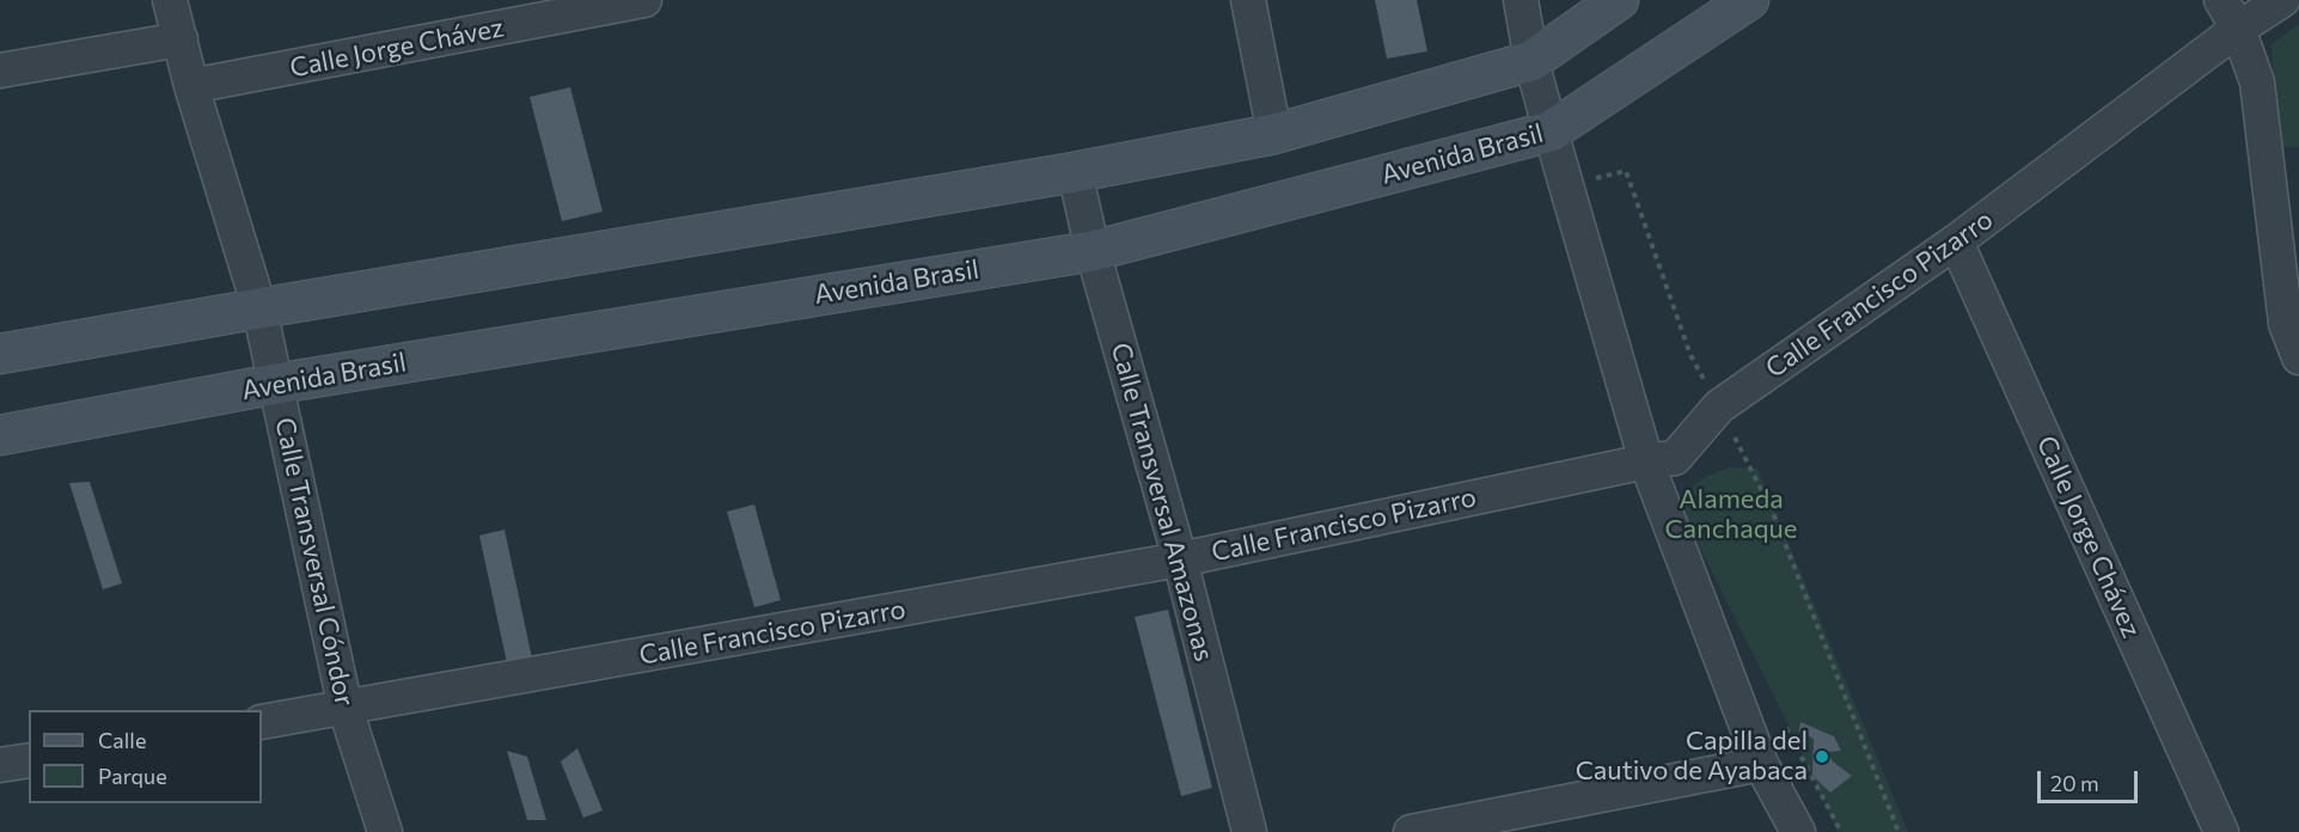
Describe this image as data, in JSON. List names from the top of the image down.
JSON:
{
  "streets": {
    "street": [
      "Calle Jorge Chávez",
      "Avenida Brasil",
      "Calle Francisco Pizarro",
      "Calle Transversal Amazonas",
      "Calle Transversal Cóndor"
    ]
  },
  "crossings": [
    ["Calle Jorge Chávez", "Calle Francisco Pizarro"],
    ["Calle Jorge Chávez", "Calle Transversal Cóndor"],
    ["Avenida Brasil", "Calle Transversal Amazonas"],
    ["Avenida Brasil", "Calle Transversal Cóndor"],
    ["Calle Francisco Pizarro", "Calle Transversal Amazonas"],
    ["Calle Francisco Pizarro", "Calle Transversal Cóndor"]
  ],
  "parks": ["Alameda Canchaque"],
  "places": ["Capilla del Cautivo de Ayabaca"],
  "legend": ["Calle", "Parque"],
  "scale_bar": "20 m"
}
